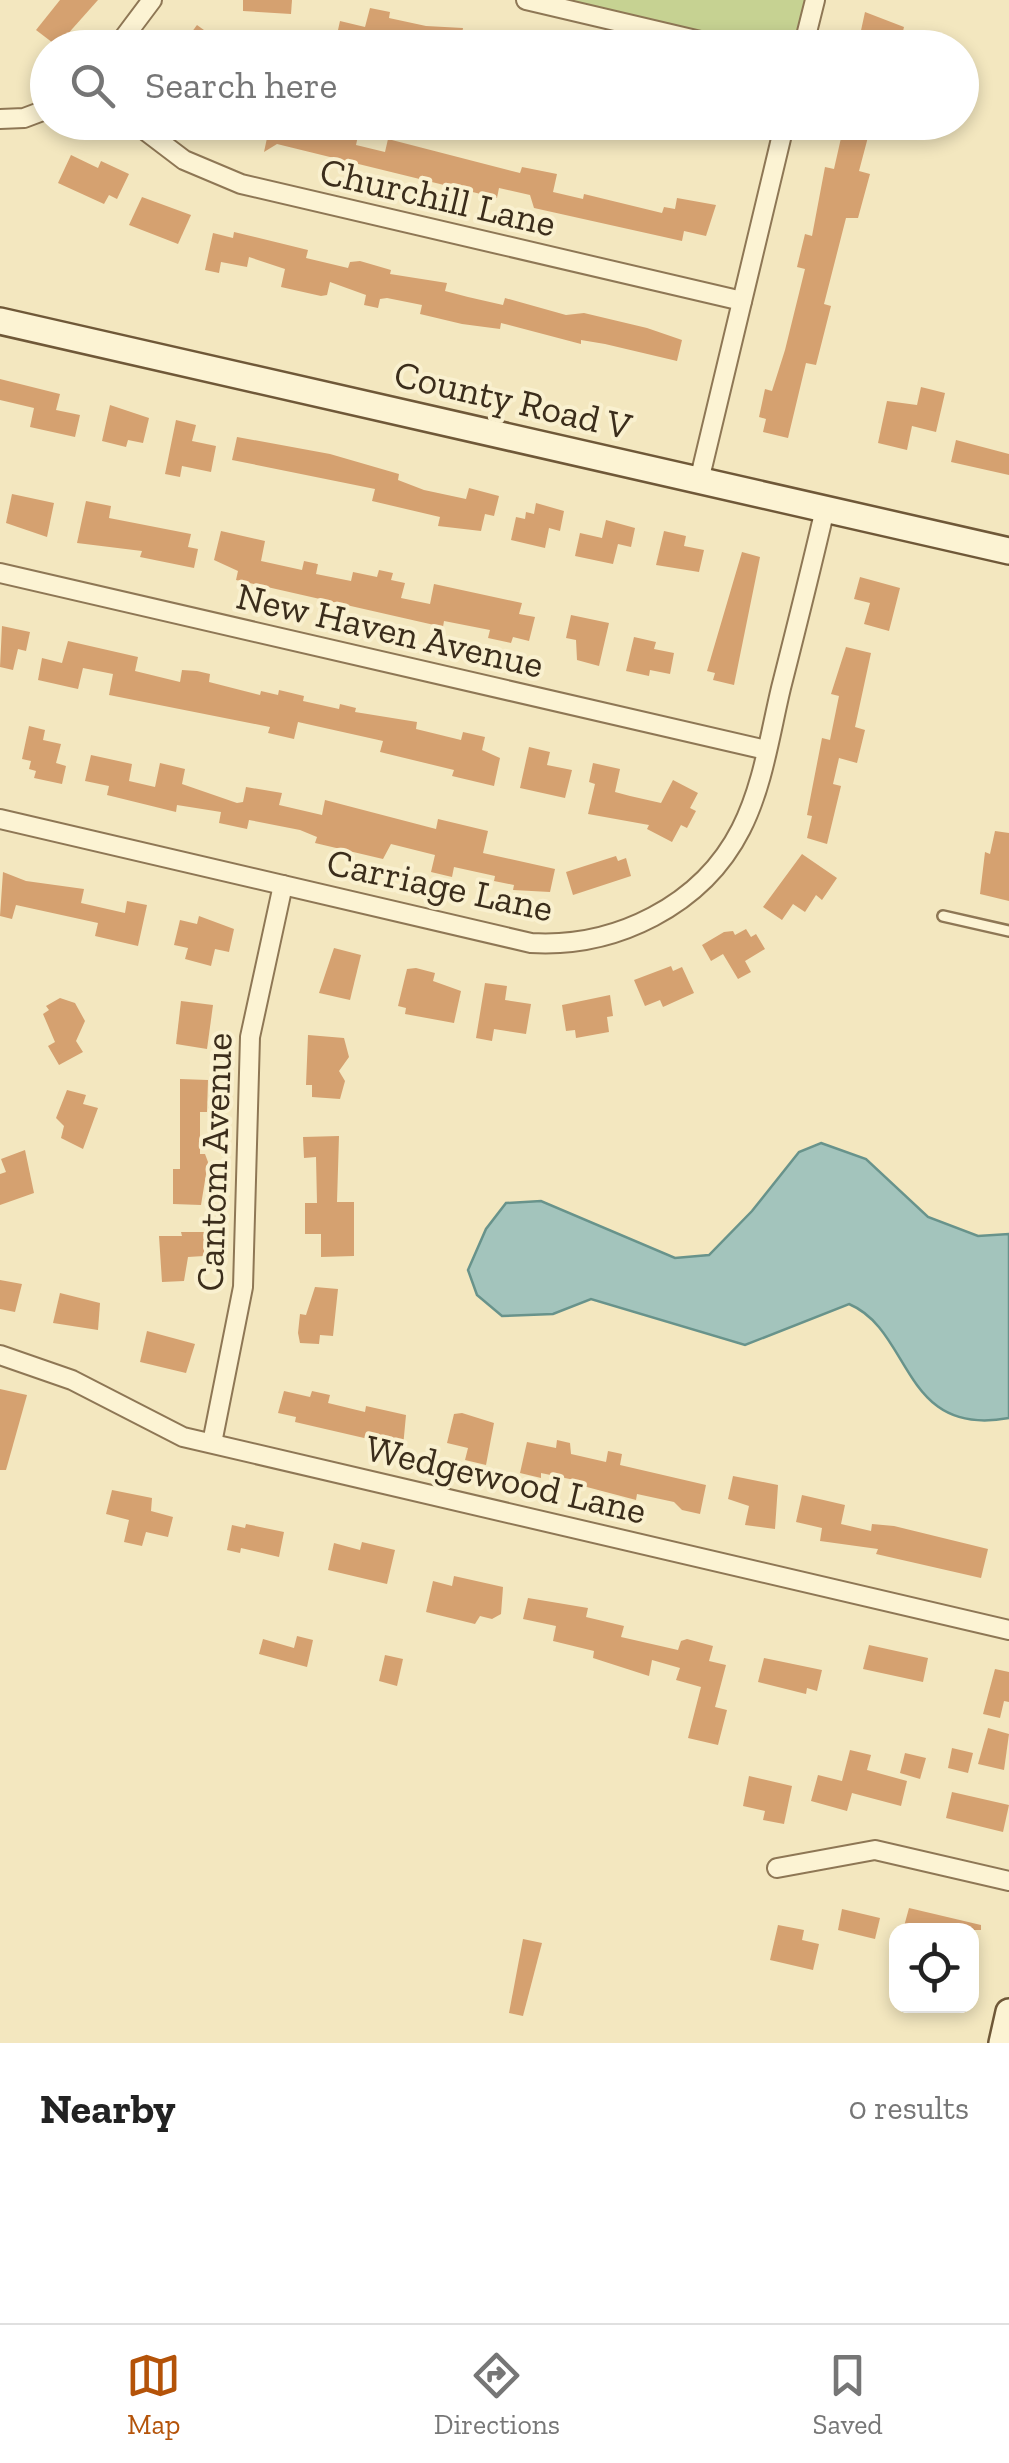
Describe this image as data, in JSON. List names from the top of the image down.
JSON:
{
  "streets": {
    "main road": ["County Road V"],
    "street": [
      "Churchill Lane",
      "New Haven Avenue",
      "Carriage Lane",
      "Cantom Avenue",
      "Wedgewood Lane"
    ]
  },
  "crossings": [
    ["County Road V", "Carriage Lane"],
    ["New Haven Avenue", "Carriage Lane"],
    ["Carriage Lane", "Cantom Avenue"],
    ["Cantom Avenue", "Wedgewood Lane"]
  ],
  "page": {
    "search": "Search here",
    "heading": ["Nearby", "0 results"],
    "nav": ["Map", "Directions", "Saved"]
  }
}
